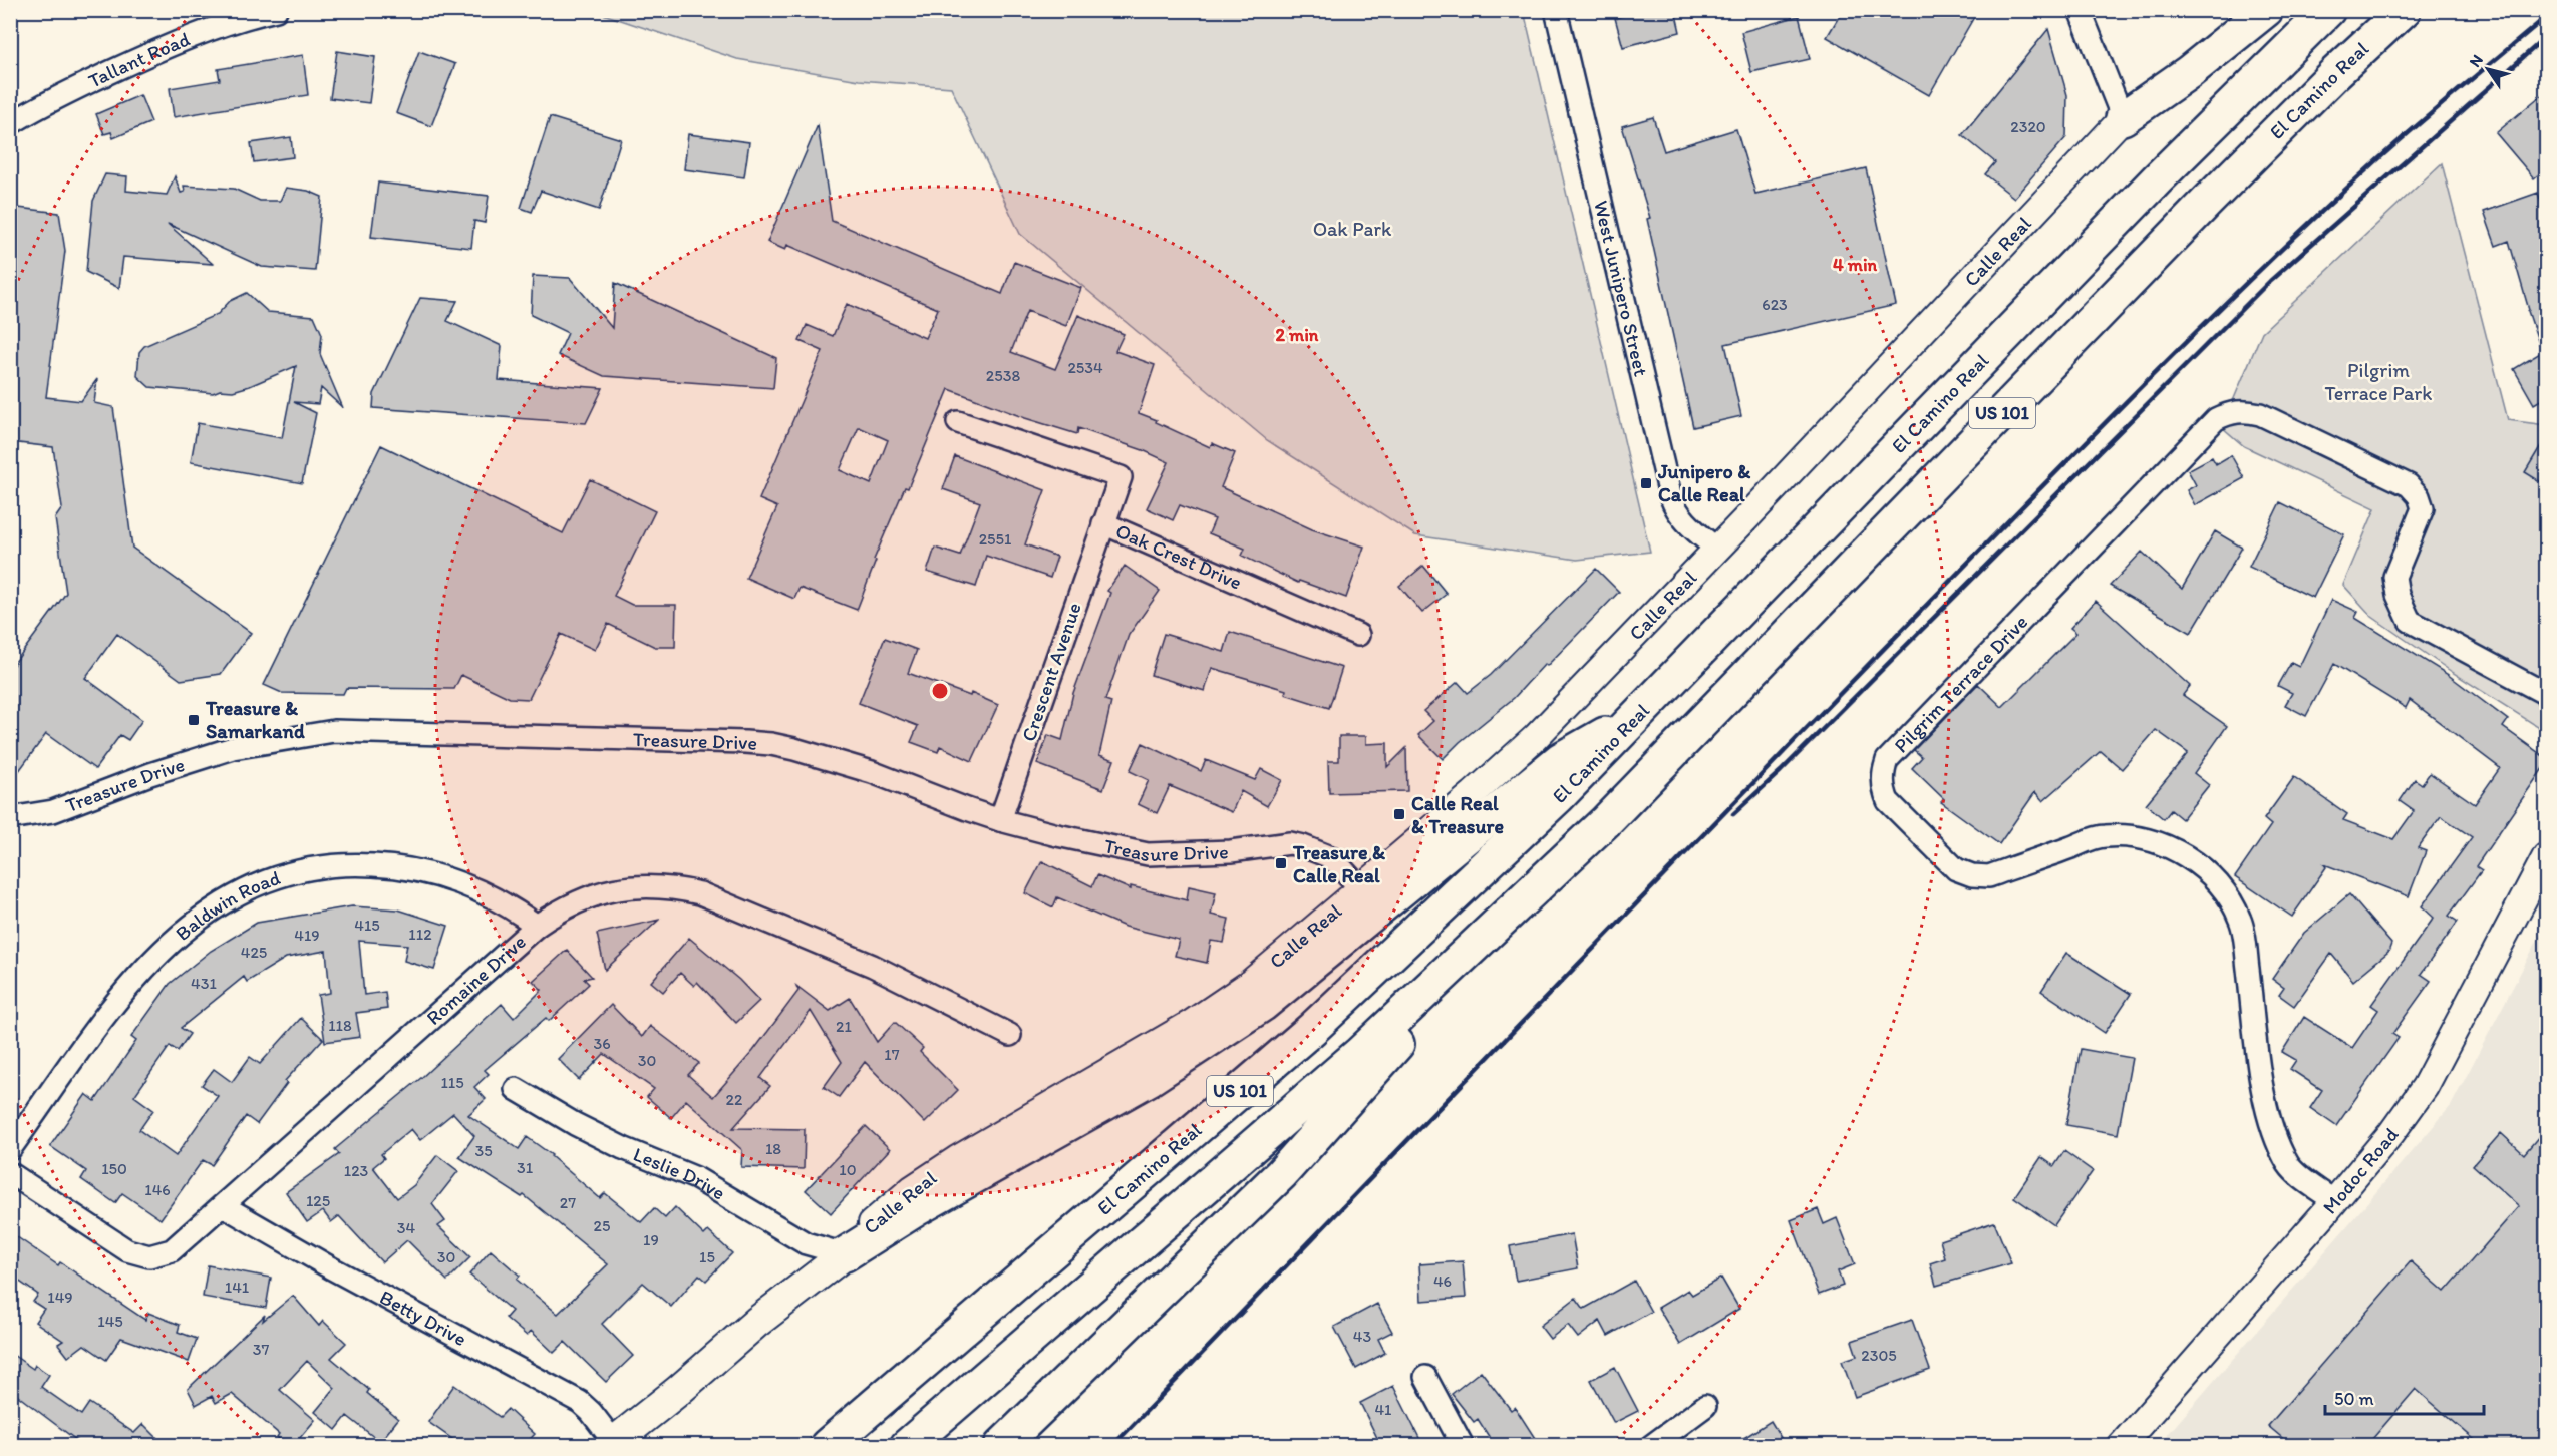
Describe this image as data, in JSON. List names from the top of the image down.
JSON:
{
  "streets": {
    "highway": ["El Camino Real", "US 101"],
    "main road": ["Calle Real"],
    "street": [
      "Tallant Road",
      "West Junipero Street",
      "Oak Crest Drive",
      "Crescent Avenue",
      "Pilgrim Terrace Drive",
      "Treasure Drive",
      "Baldwin Road",
      "Romaine Drive",
      "Modoc Road",
      "Leslie Drive",
      "Betty Drive"
    ]
  },
  "crossings": [
    ["Calle Real", "West Junipero Street"],
    ["Calle Real", "Treasure Drive"],
    ["Calle Real", "Leslie Drive"],
    ["Calle Real", "Betty Drive"],
    ["Oak Crest Drive", "Crescent Avenue"],
    ["Crescent Avenue", "Treasure Drive"],
    ["Pilgrim Terrace Drive", "Modoc Road"],
    ["Baldwin Road", "Romaine Drive"],
    ["Romaine Drive", "Betty Drive"]
  ],
  "parks": ["Oak Park", "Pilgrim Terrace Park"],
  "places": {
    "transit": [
      "Junipero & Calle Real",
      "Treasure & Samarkand",
      "Calle Real & Treasure",
      "Treasure & Calle Real"
    ]
  },
  "house_numbers": [
    "2320",
    "623",
    "2534",
    "2538",
    "2551",
    "415",
    "112",
    "419",
    "425",
    "431",
    "118",
    "21",
    "36",
    "17",
    "30",
    "115",
    "22",
    "18",
    "35",
    "31",
    "150",
    "10",
    "123",
    "146",
    "125",
    "27",
    "25",
    "34",
    "19",
    "30",
    "15",
    "46",
    "141",
    "149",
    "145",
    "43",
    "37",
    "2305",
    "41"
  ],
  "scale_bar": "50 m",
  "north": "top left",
  "rings": ["4 min", "2 min"]
}
